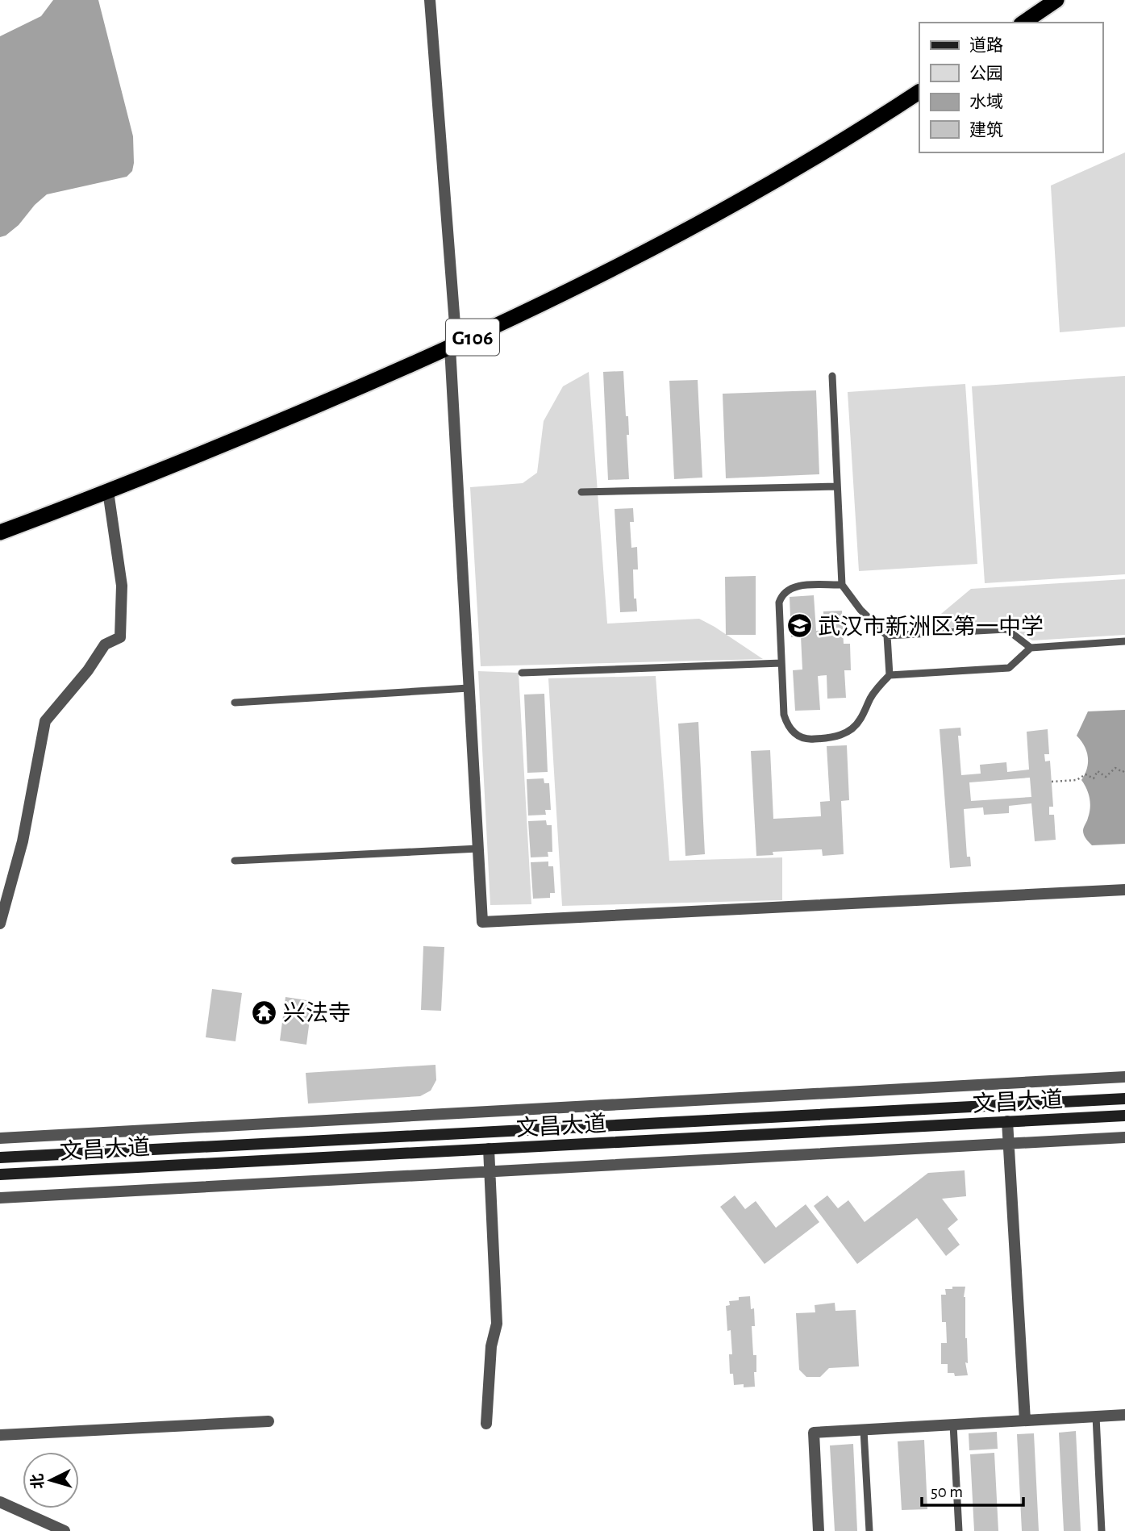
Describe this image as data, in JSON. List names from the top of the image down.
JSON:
{
  "streets": {
    "highway": ["G106"],
    "main road": ["文昌大道"]
  },
  "places": {
    "school or university": ["武汉市新洲区第一中学"],
    "temple": ["兴法寺"]
  },
  "legend": [
    "道路",
    "公园",
    "水域",
    "建筑"
  ],
  "scale_bar": "50 m",
  "north": "left"
}
